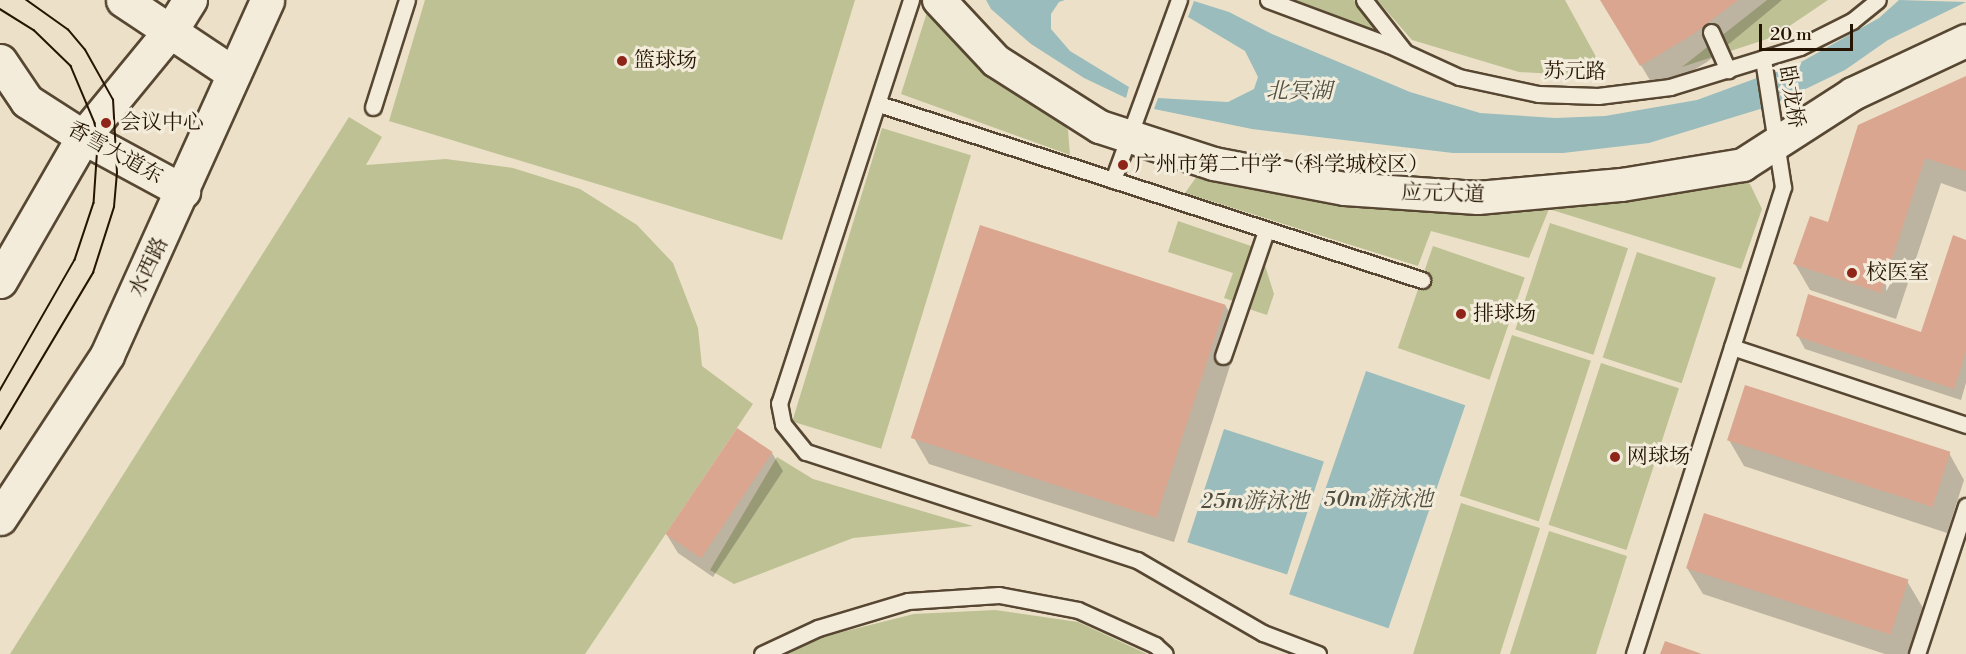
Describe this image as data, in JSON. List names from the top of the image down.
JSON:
{
  "streets": {
    "main road": ["香雪大道东", "水西路"],
    "street": ["应元大道"],
    "lane": ["苏元路", "卧龙桥"]
  },
  "crossings": [
    ["苏元路", "卧龙桥"],
    ["卧龙桥", "应元大道"],
    ["香雪大道东", "水西路"]
  ],
  "water": ["北冥湖", "50m游泳池", "25m游泳池"],
  "places": [
    "篮球场",
    "会议中心",
    "广州市第二中学（科学城校区）",
    "校医室",
    "排球场",
    "网球场"
  ],
  "scale_bar": "20 m"
}
